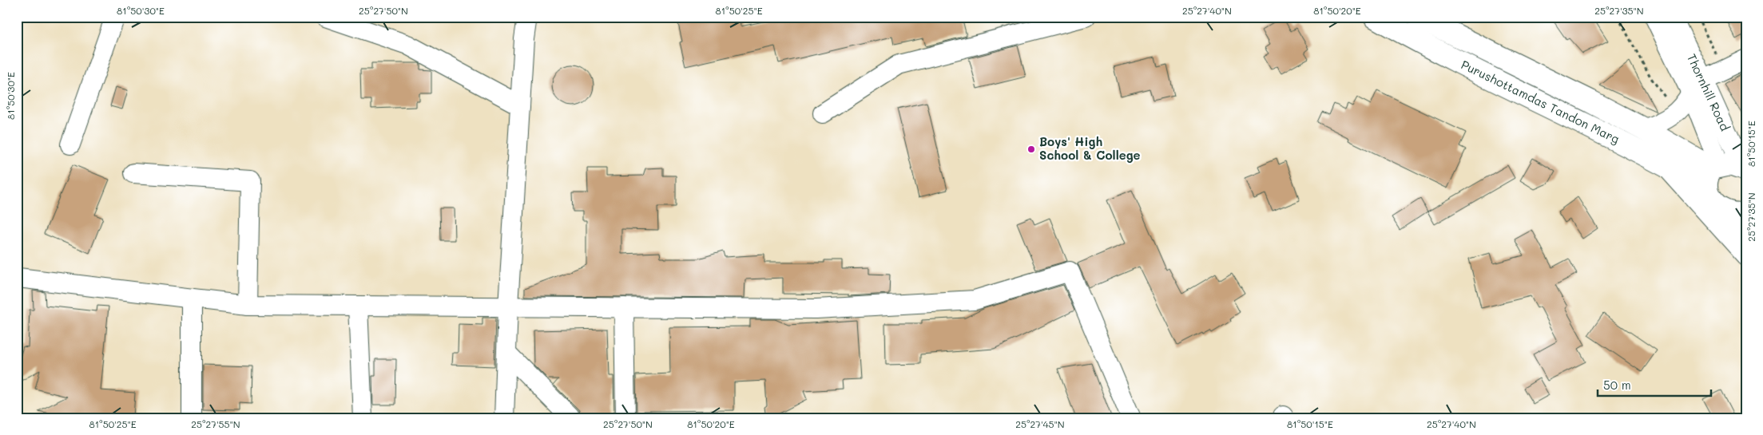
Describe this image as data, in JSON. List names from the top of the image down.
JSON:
{
  "streets": {
    "main road": ["Purushottamdas Tandon Marg"],
    "street": ["Thornhill Road"]
  },
  "crossings": [
    ["Thornhill Road", "Purushottamdas Tandon Marg"]
  ],
  "places": ["Boys' High School & College"],
  "scale_bar": "50 m",
  "coordinates": [
    "81°50'30\"E",
    "25°27'50\"N",
    "81°50'25\"E",
    "25°27'40\"N",
    "81°50'20\"E",
    "25°27'35\"N",
    "81°50'15\"E",
    "25°27'55\"N",
    "25°27'45\"N"
  ]
}
